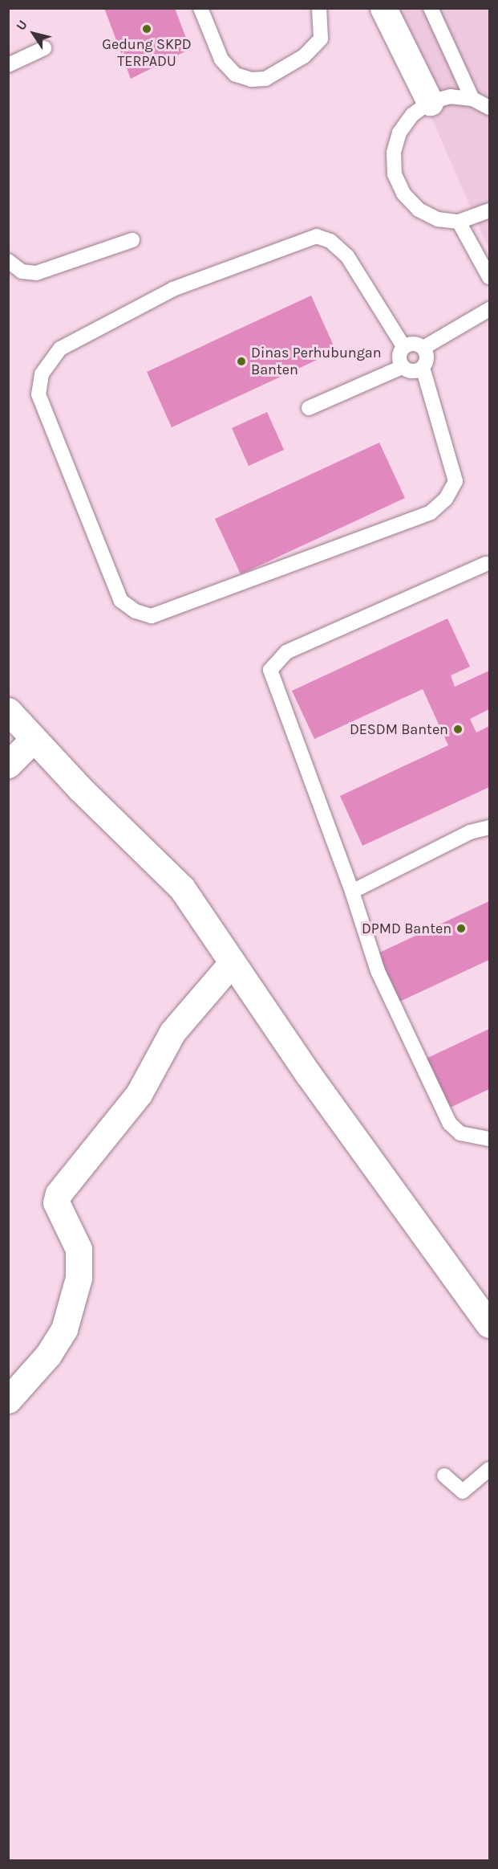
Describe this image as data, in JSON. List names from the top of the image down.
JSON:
{
  "places": [
    "Gedung SKPD TERPADU",
    "Dinas Perhubungan Banten",
    "DESDM Banten",
    "DPMD Banten"
  ],
  "north": "top left"
}
